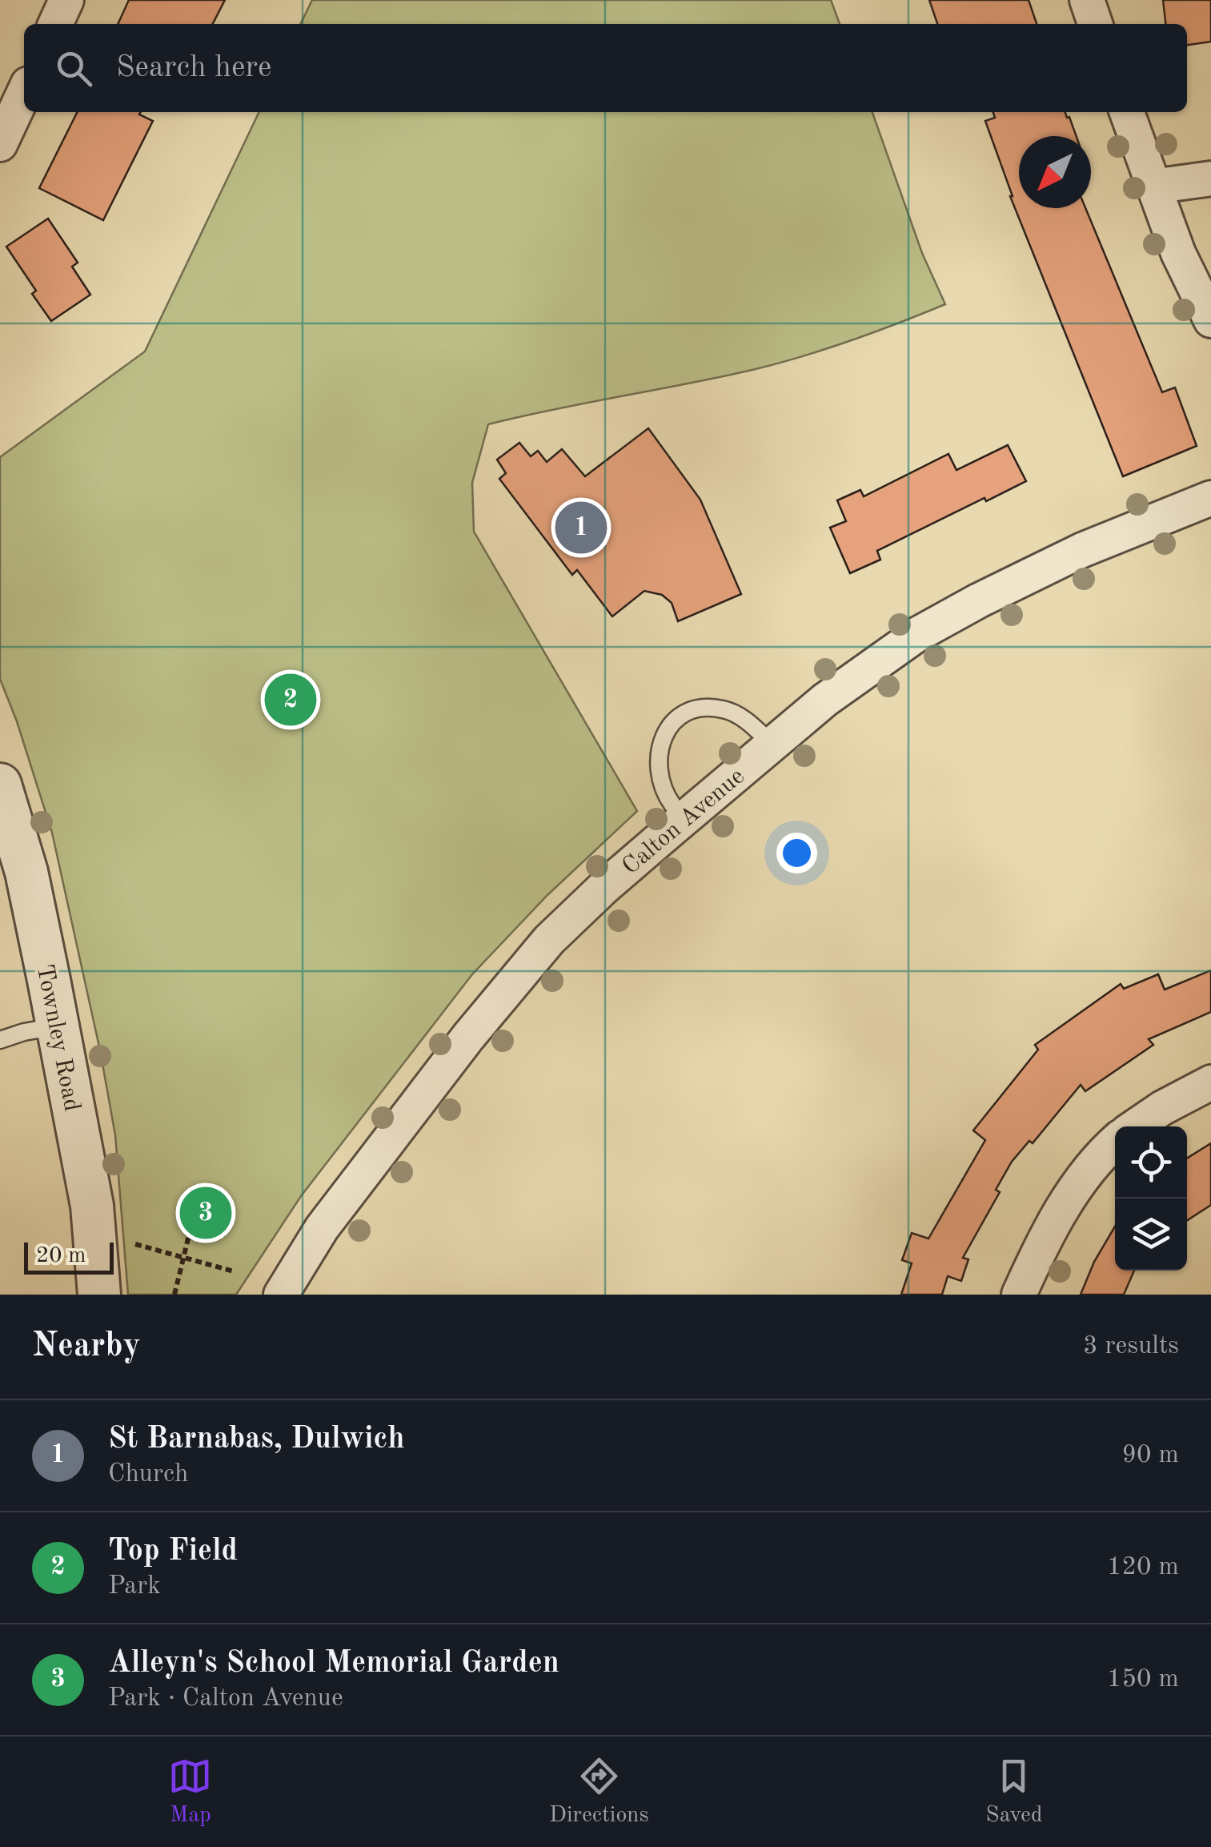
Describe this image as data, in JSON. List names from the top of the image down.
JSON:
{
  "streets": {
    "street": ["Calton Avenue", "Townley Road"]
  },
  "scale_bar": "20 m",
  "north": "bottom left",
  "page": {
    "search": "Search here",
    "pins": ["1", "2", "3"],
    "scale": "20 m",
    "heading": ["Nearby", "3 results"],
    "list": [
      {
        "mark": "1",
        "name": "St Barnabas, Dulwich",
        "note": "Church",
        "value": "90 m"
      },
      {
        "mark": "2",
        "name": "Top Field",
        "note": "Park",
        "value": "120 m"
      },
      {
        "mark": "3",
        "name": "Alleyn's School Memorial Garden",
        "note": "Park · Calton Avenue",
        "value": "150 m"
      }
    ],
    "nav": ["Map", "Directions", "Saved"]
  }
}
